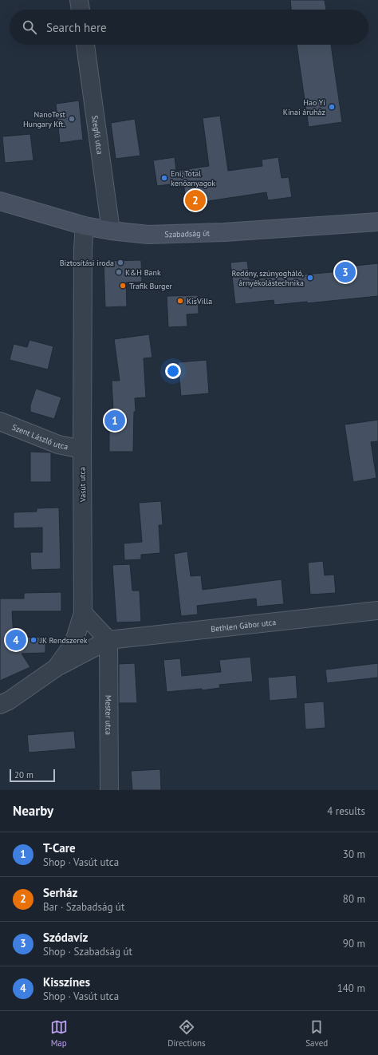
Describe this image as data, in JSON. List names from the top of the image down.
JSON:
{
  "streets": {
    "main road": ["Szabadság út"],
    "street": [
      "Szegfű utca",
      "Szent László utca",
      "Vasút utca",
      "Bethlen Gábor utca",
      "Mester utca"
    ]
  },
  "crossings": [
    ["Szegfű utca", "Szabadság út"],
    ["Szabadság út", "Vasút utca"],
    ["Szent László utca", "Vasút utca"],
    ["Vasút utca", "Bethlen Gábor utca"],
    ["Bethlen Gábor utca", "Mester utca"]
  ],
  "places": [
    "Hao Yi Kínai áruház",
    "NanoTest Hungary Kft.",
    "Eni, Total kenőanyagok",
    "Biztosítási iroda",
    "K&H Bank",
    "Redőny, szúnyogháló, árnyékolástechnika",
    "Trafik Burger",
    "KisVilla",
    "JK Rendszerek"
  ],
  "scale_bar": "20 m",
  "page": {
    "search": "Search here",
    "pins": [
      "2",
      "3",
      "1",
      "4"
    ],
    "scale": "20 m",
    "heading": ["Nearby", "4 results"],
    "list": [
      {
        "mark": "1",
        "name": "T-Care",
        "note": "Shop · Vasút utca",
        "value": "30 m"
      },
      {
        "mark": "2",
        "name": "Serház",
        "note": "Bar · Szabadság út",
        "value": "80 m"
      },
      {
        "mark": "3",
        "name": "Szódavíz",
        "note": "Shop · Szabadság út",
        "value": "90 m"
      },
      {
        "mark": "4",
        "name": "Kisszínes",
        "note": "Shop · Vasút utca",
        "value": "140 m"
      }
    ],
    "nav": ["Map", "Directions", "Saved"]
  }
}
